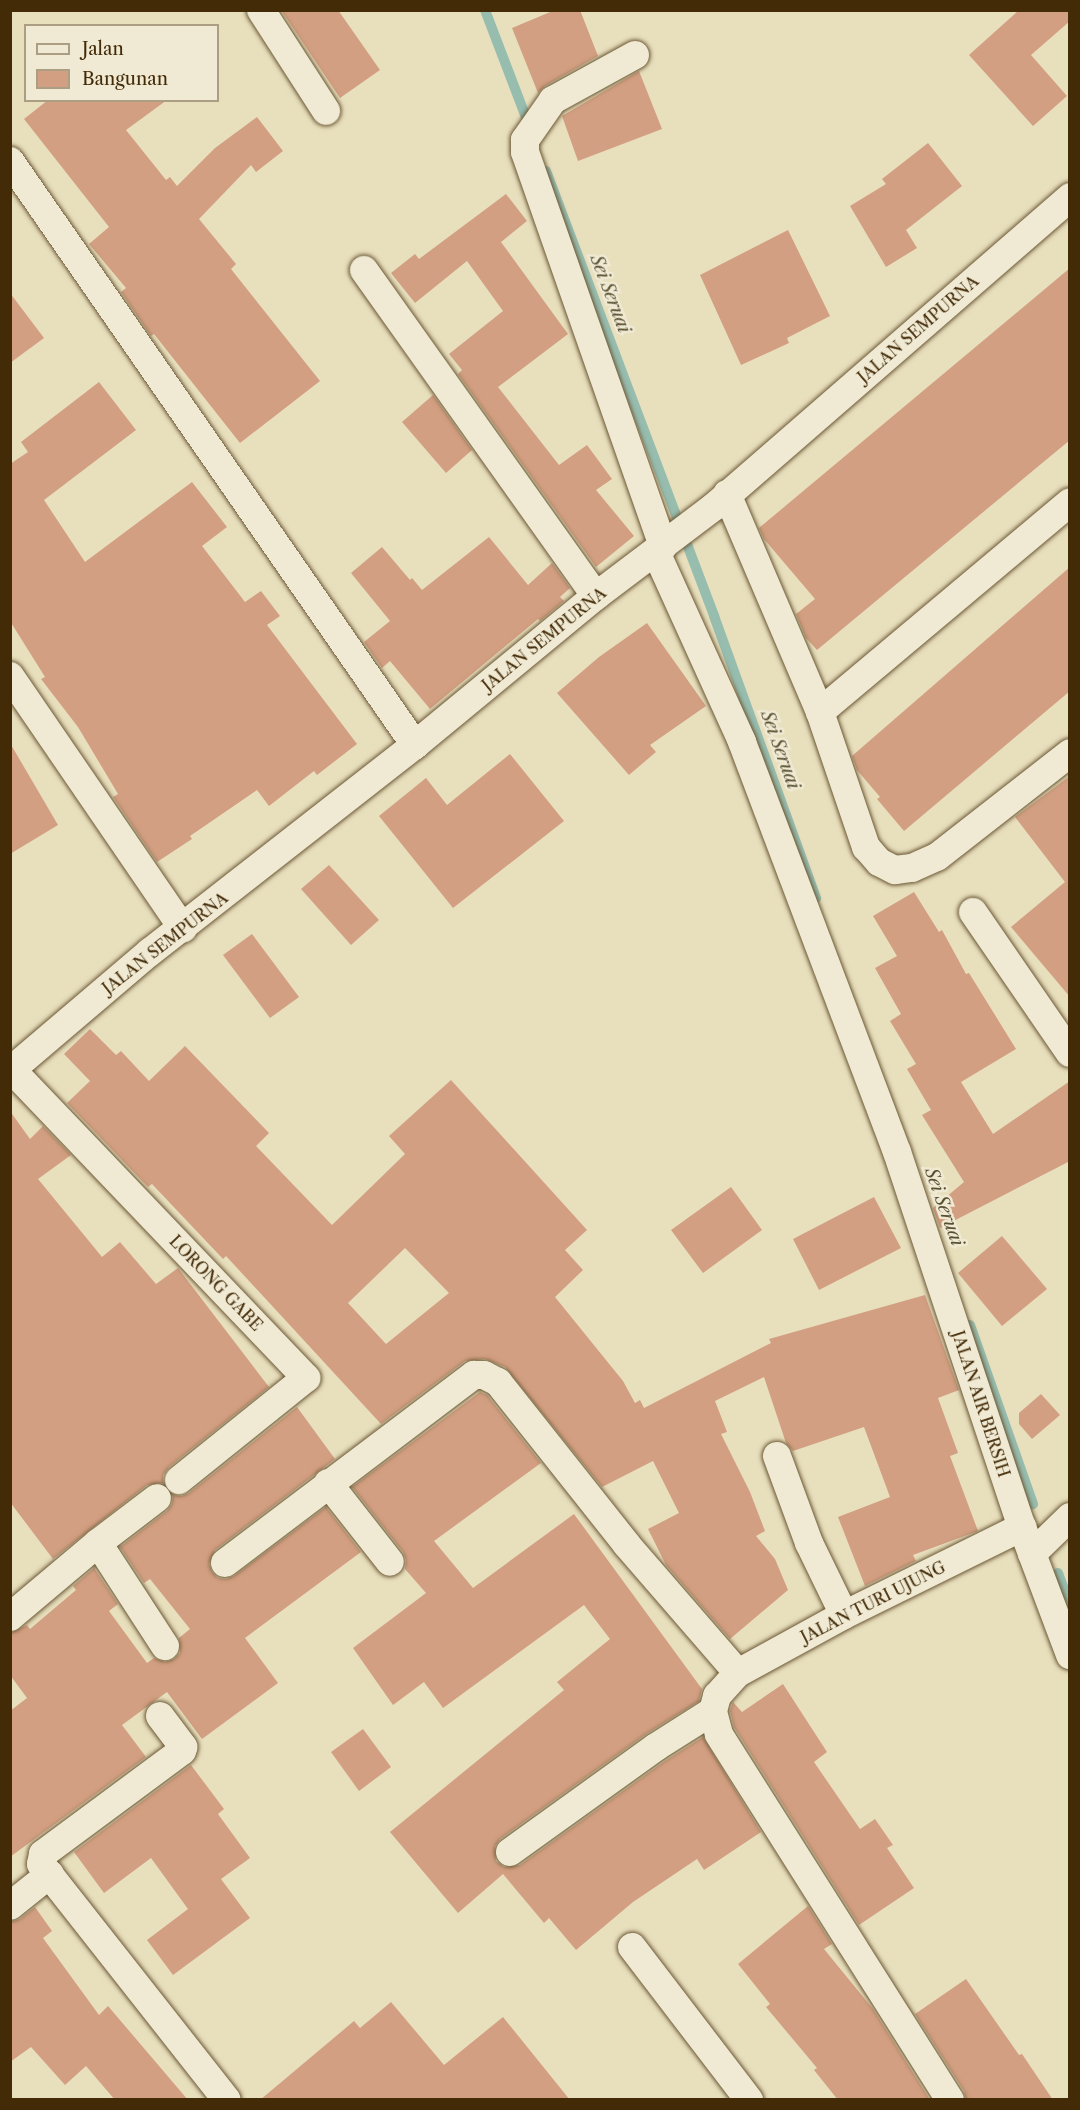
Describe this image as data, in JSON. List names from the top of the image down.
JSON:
{
  "streets": {
    "street": [
      "JALAN SEMPURNA",
      "LORONG GABE",
      "JALAN AIR BERSIH",
      "JALAN TURI UJUNG"
    ]
  },
  "crossings": [
    ["JALAN SEMPURNA", "LORONG GABE"],
    ["JALAN SEMPURNA", "JALAN AIR BERSIH"],
    ["JALAN AIR BERSIH", "JALAN TURI UJUNG"]
  ],
  "water": ["Sei Seruai"],
  "legend": ["Jalan", "Bangunan"]
}
